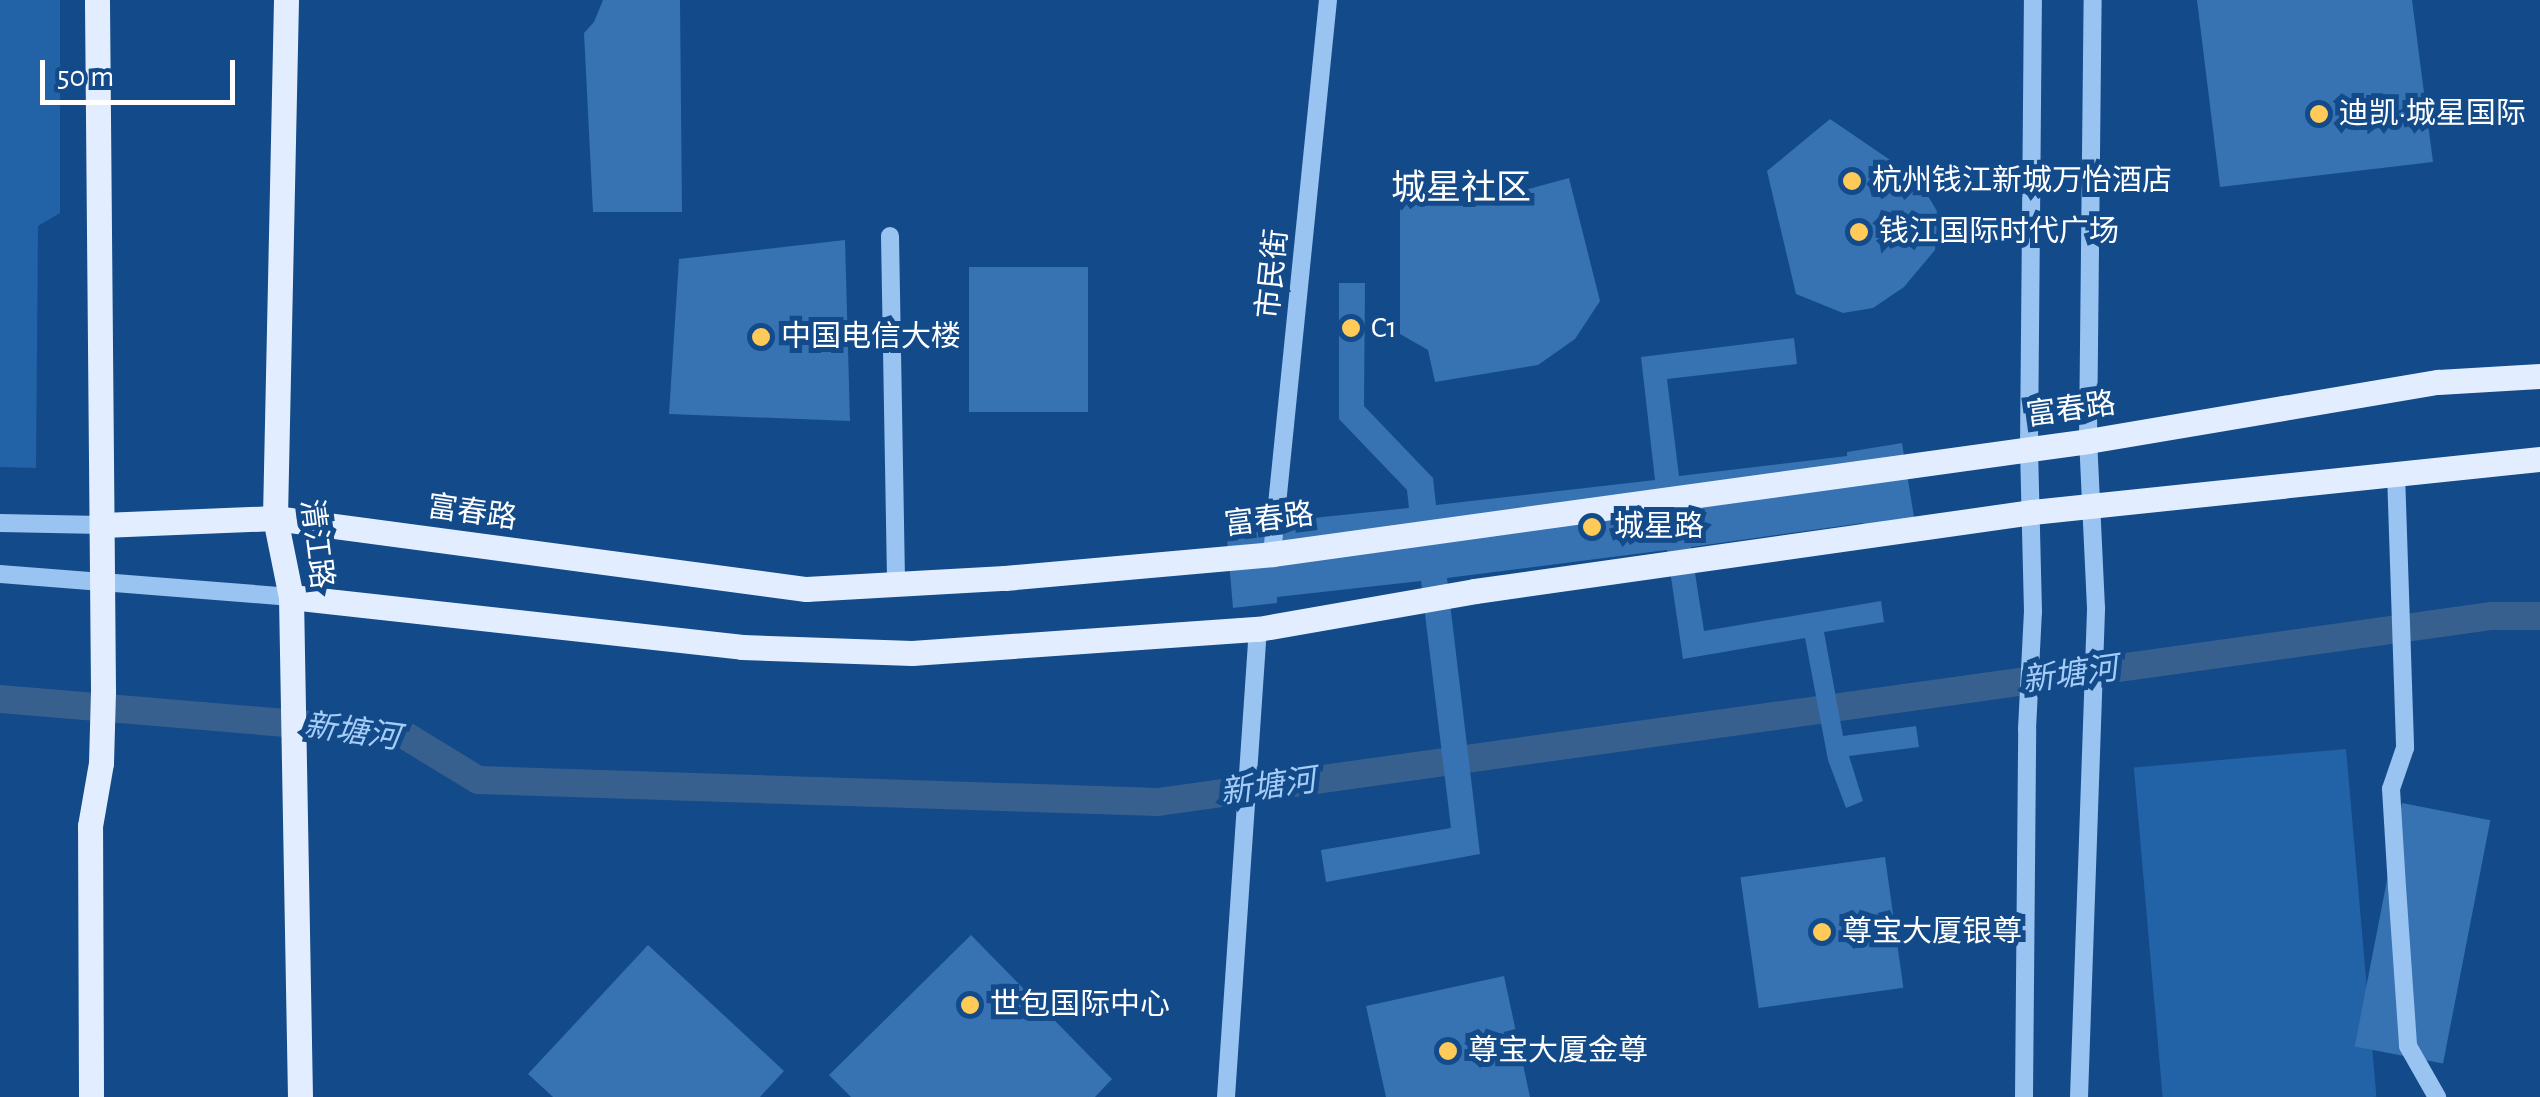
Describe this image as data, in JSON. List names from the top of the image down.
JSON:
{
  "streets": {
    "main road": ["富春路", "清江路"],
    "street": ["市民街"]
  },
  "crossings": [
    ["市民街", "富春路"],
    ["富春路", "清江路"]
  ],
  "districts": ["城星社区"],
  "water": ["新塘河"],
  "places": [
    "迪凯·城星国际",
    "杭州钱江新城万怡酒店",
    "钱江国际时代广场",
    "C1",
    "中国电信大楼",
    "城星路",
    "尊宝大厦银尊",
    "世包国际中心",
    "尊宝大厦金尊"
  ],
  "scale_bar": "50 m"
}
